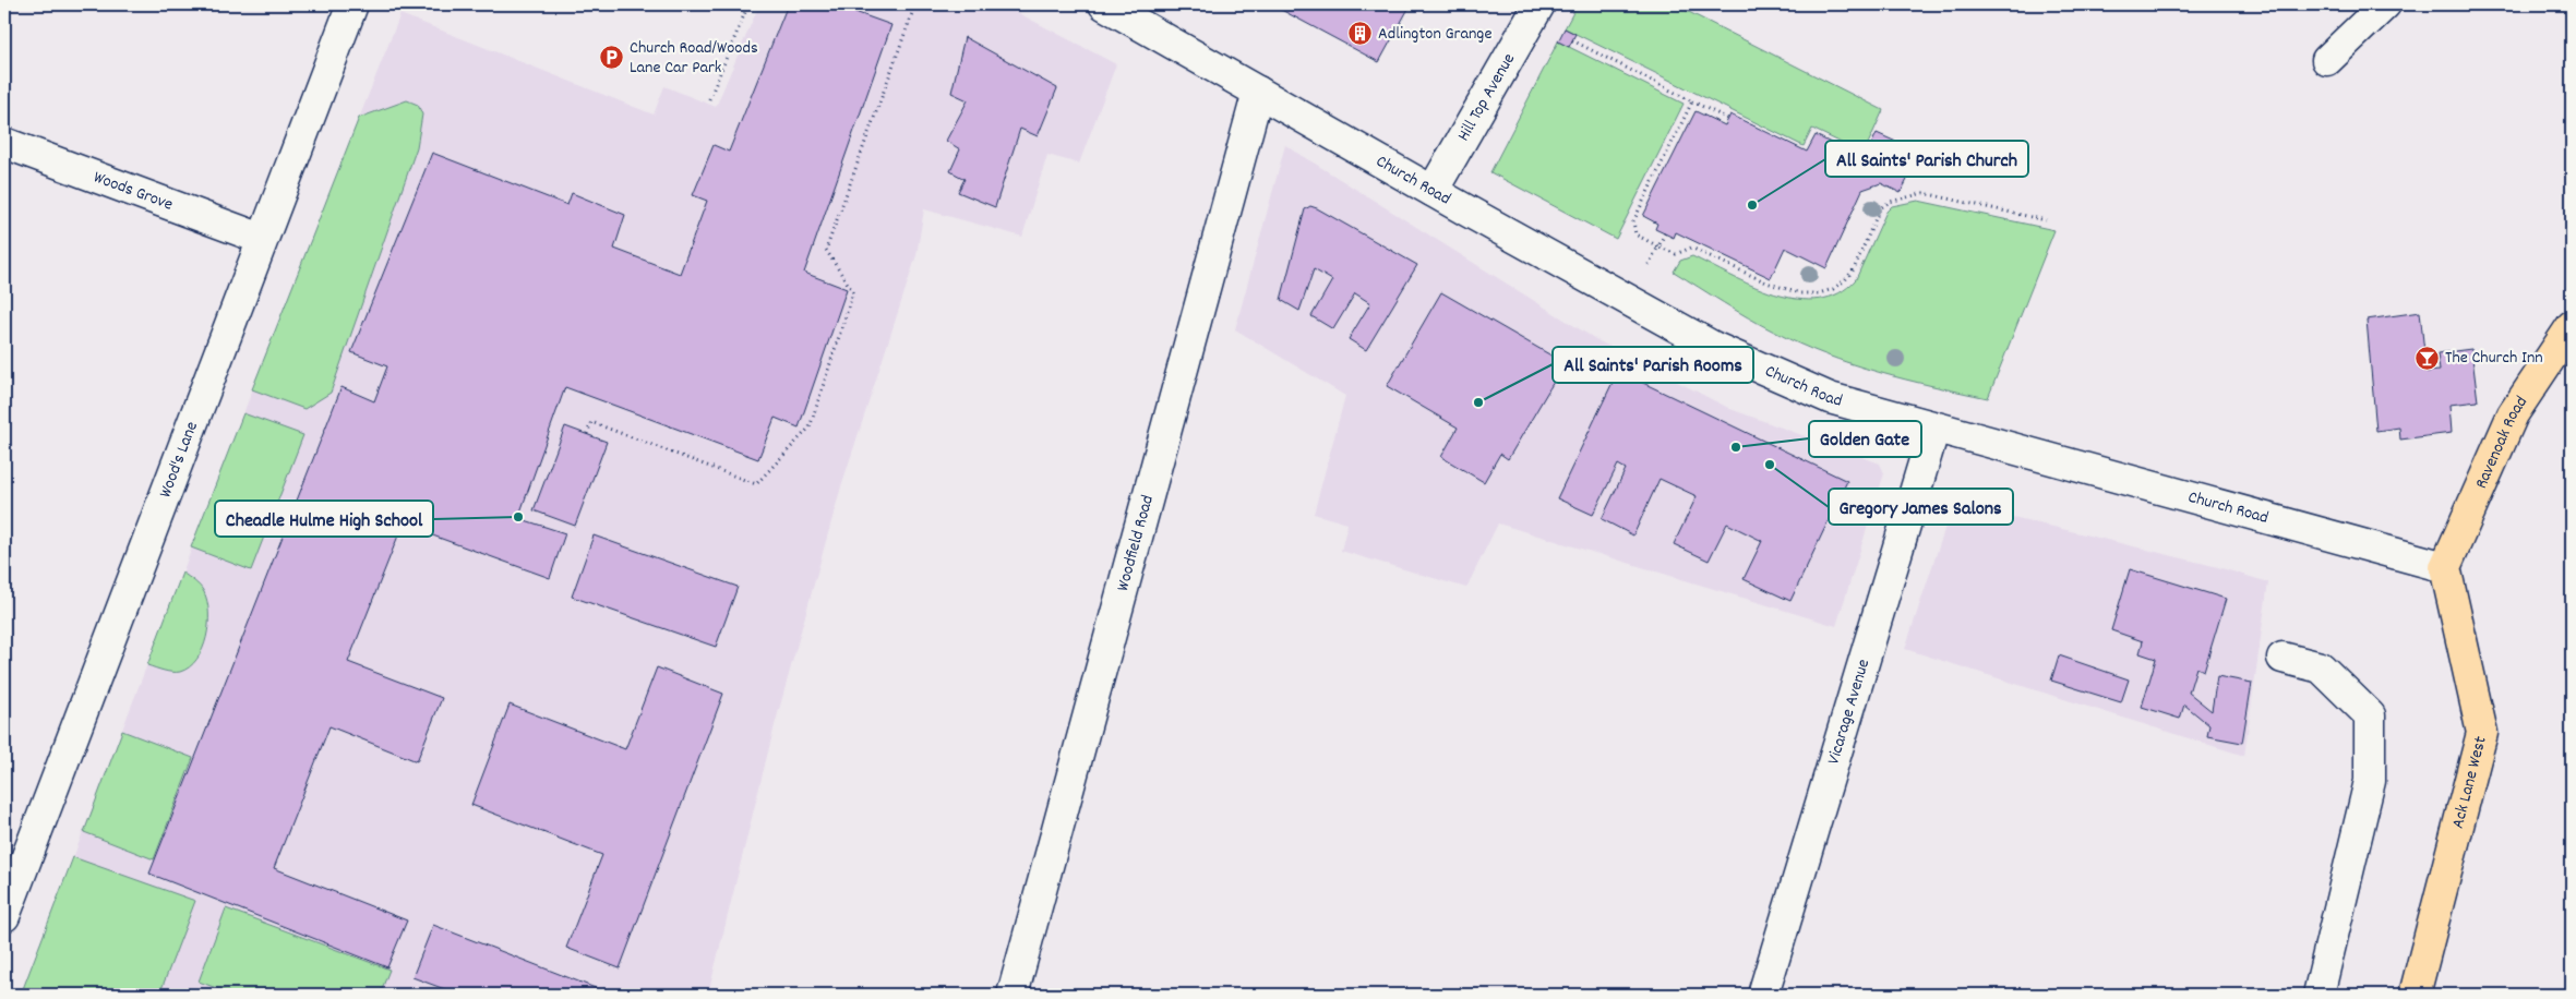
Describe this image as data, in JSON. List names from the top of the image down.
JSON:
{
  "streets": {
    "main road": ["Ravenoak Road", "Ack Lane West"],
    "street": [
      "Hill Top Avenue",
      "Church Road",
      "Woods Grove",
      "Wood's Lane",
      "Woodfield Road",
      "Vicarage Avenue"
    ]
  },
  "crossings": [
    ["Hill Top Avenue", "Church Road"],
    ["Church Road", "Ravenoak Road"],
    ["Church Road", "Woodfield Road"],
    ["Church Road", "Vicarage Avenue"],
    ["Church Road", "Ack Lane West"],
    ["Woods Grove", "Wood's Lane"],
    ["Ravenoak Road", "Ack Lane West"]
  ],
  "places": {
    "building": ["Adlington Grange"],
    "parking": ["Church Road/Woods Lane Car Park"],
    "other": [
      "All Saints' Parish Church",
      "All Saints' Parish Rooms",
      "Golden Gate",
      "Gregory James Salons",
      "Cheadle Hulme High School"
    ],
    "bar": ["The Church Inn"]
  }
}
